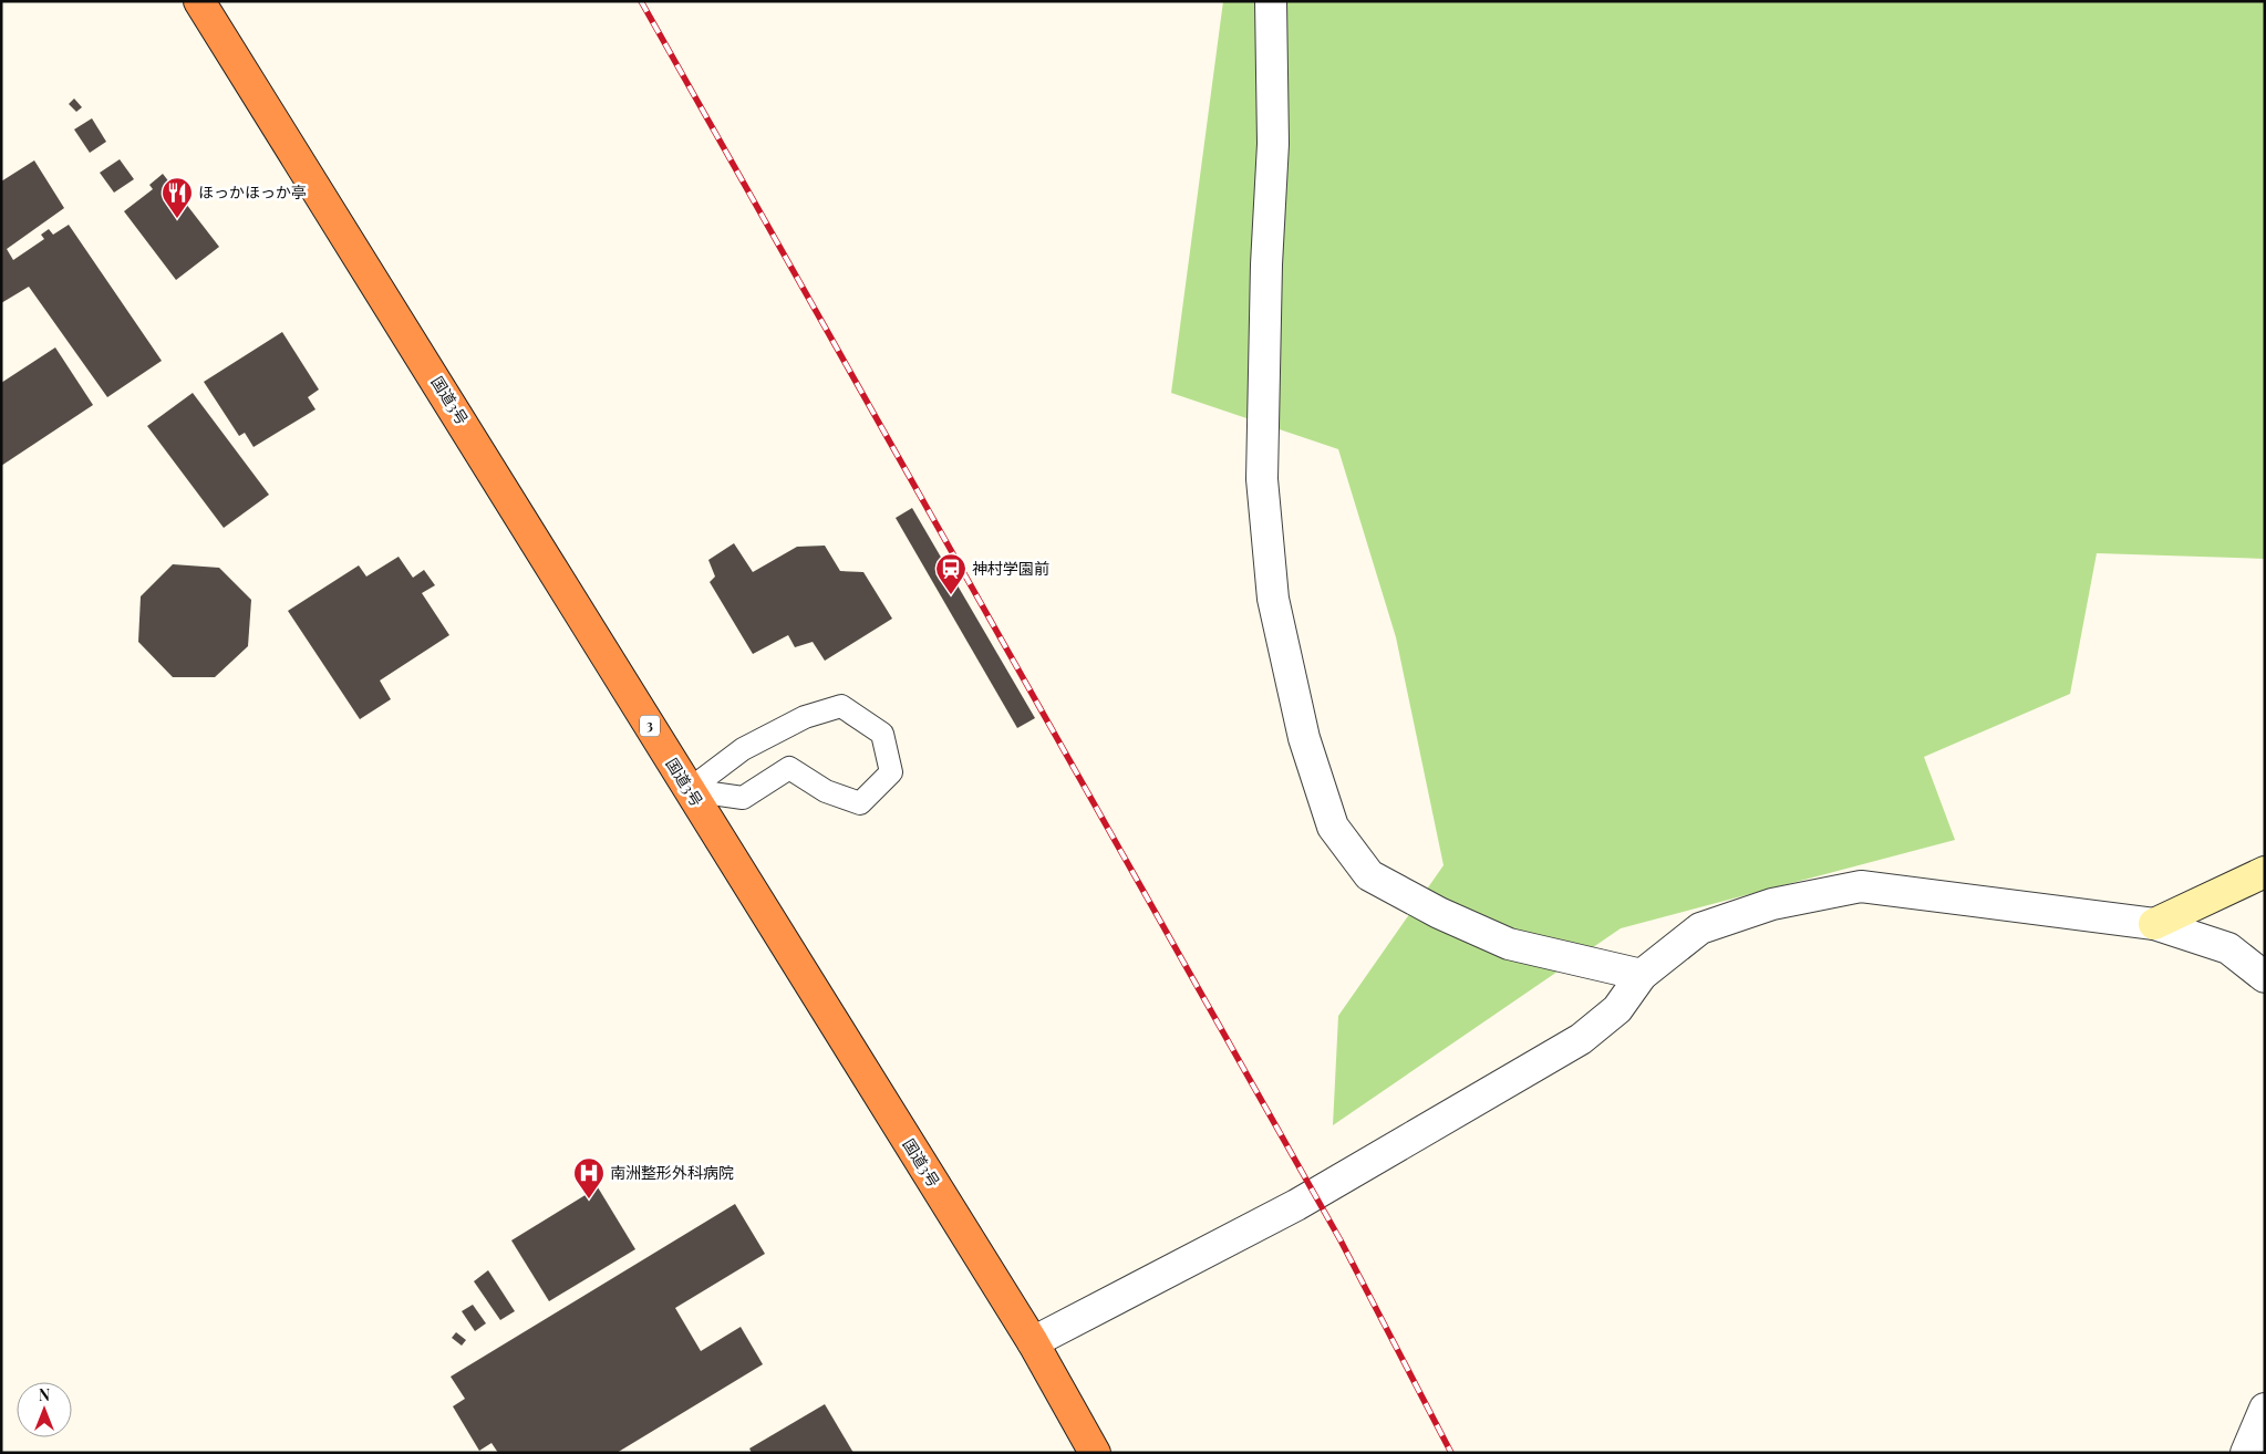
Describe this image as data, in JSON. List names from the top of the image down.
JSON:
{
  "streets": {
    "highway": ["国道3号", "3"]
  },
  "places": {
    "restaurant": ["ほっかほっか亭"],
    "station": ["神村学園前"],
    "hospital": ["南洲整形外科病院"]
  },
  "north": "top"
}
